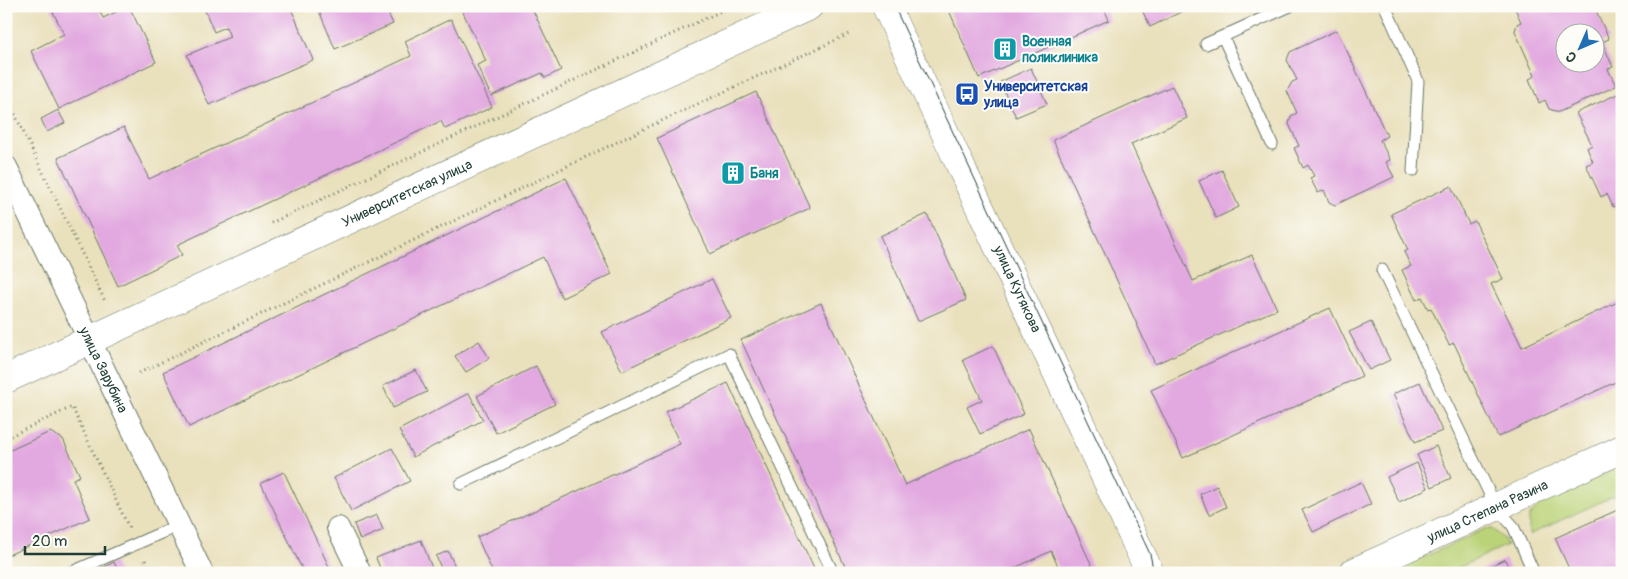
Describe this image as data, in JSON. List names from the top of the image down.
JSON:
{
  "streets": {
    "street": [
      "Университетская улица",
      "улица Кутякова",
      "улица Зарубина",
      "улица Степана Разина"
    ]
  },
  "crossings": [
    ["Университетская улица", "улица Зарубина"]
  ],
  "places": {
    "building": ["Военная поликлиника", "Баня"],
    "bus stop": ["Университетская улица"]
  },
  "scale_bar": "20 m",
  "north": "bottom left"
}
